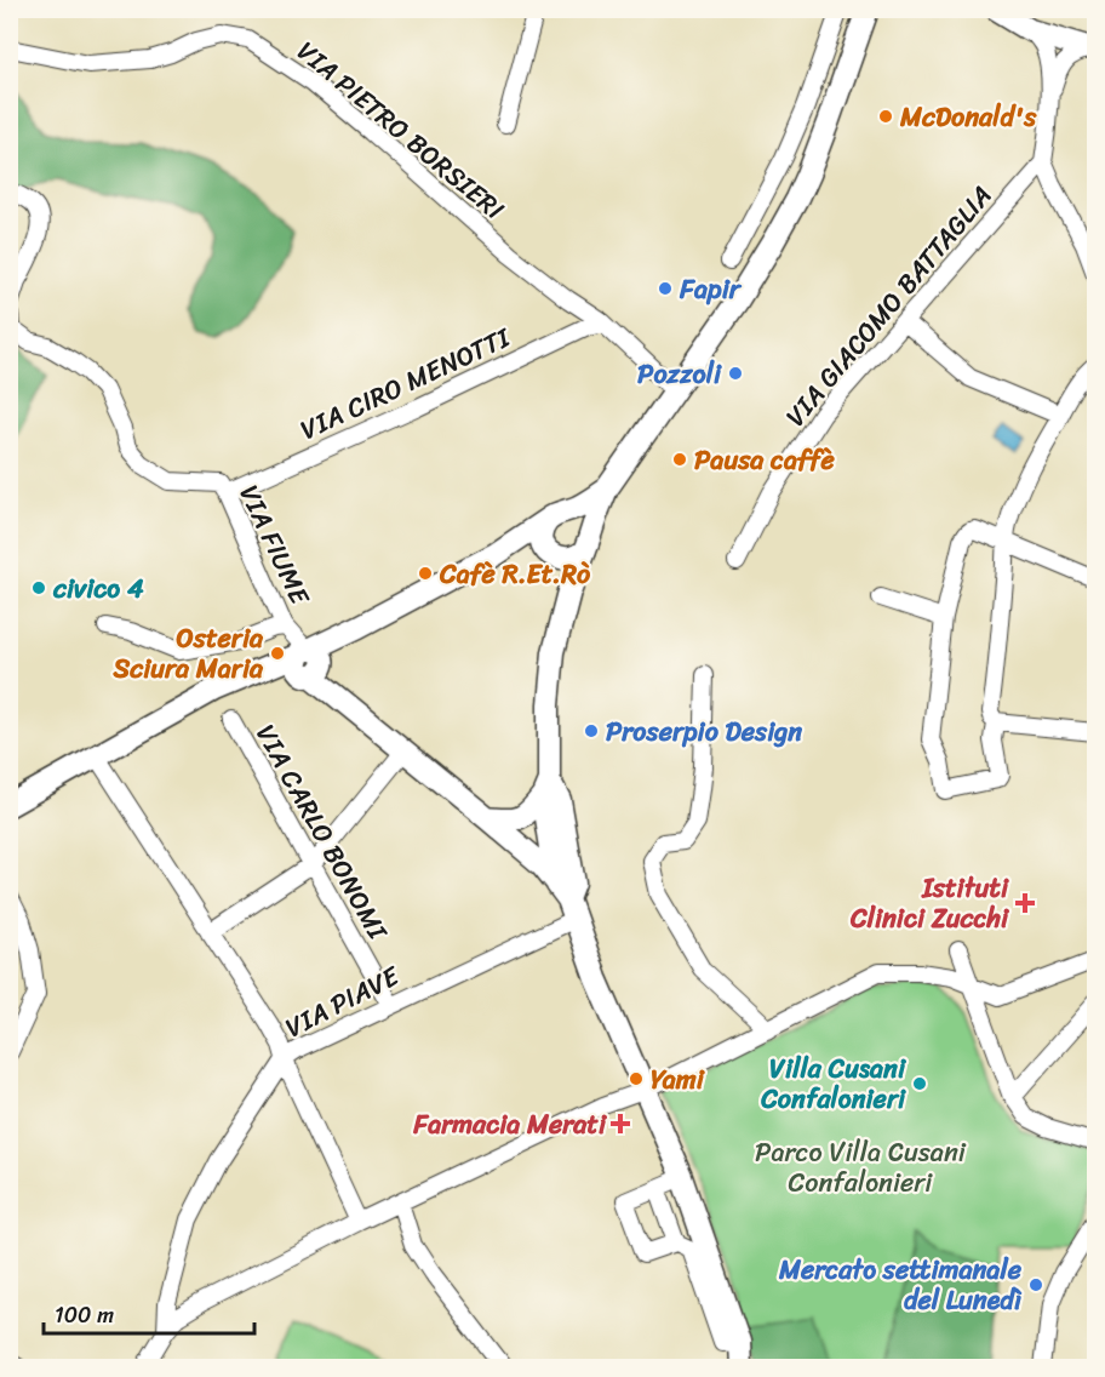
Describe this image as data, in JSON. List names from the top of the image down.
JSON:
{
  "streets": {
    "street": [
      "VIA PIETRO BORSIERI",
      "VIA GIACOMO BATTAGLIA",
      "VIA CIRO MENOTTI",
      "VIA FIUME",
      "VIA CARLO BONOMI",
      "VIA PIAVE"
    ]
  },
  "crossings": [
    ["VIA PIETRO BORSIERI", "VIA CIRO MENOTTI"],
    ["VIA CIRO MENOTTI", "VIA FIUME"],
    ["VIA CARLO BONOMI", "VIA PIAVE"]
  ],
  "parks": ["Parco Villa Cusani Confalonieri"],
  "places": {
    "other": [
      "McDonald's",
      "Fapir",
      "Pozzoli",
      "Pausa caffè",
      "Cafè R.Et.Rò",
      "civico 4",
      "Osteria Sciura Maria",
      "Proserpio Design",
      "Yami",
      "Villa Cusani Confalonieri",
      "Mercato settimanale del Lunedì"
    ],
    "health": ["Istituti Clinici Zucchi", "Farmacia Merati"]
  },
  "scale_bar": "100 m"
}
